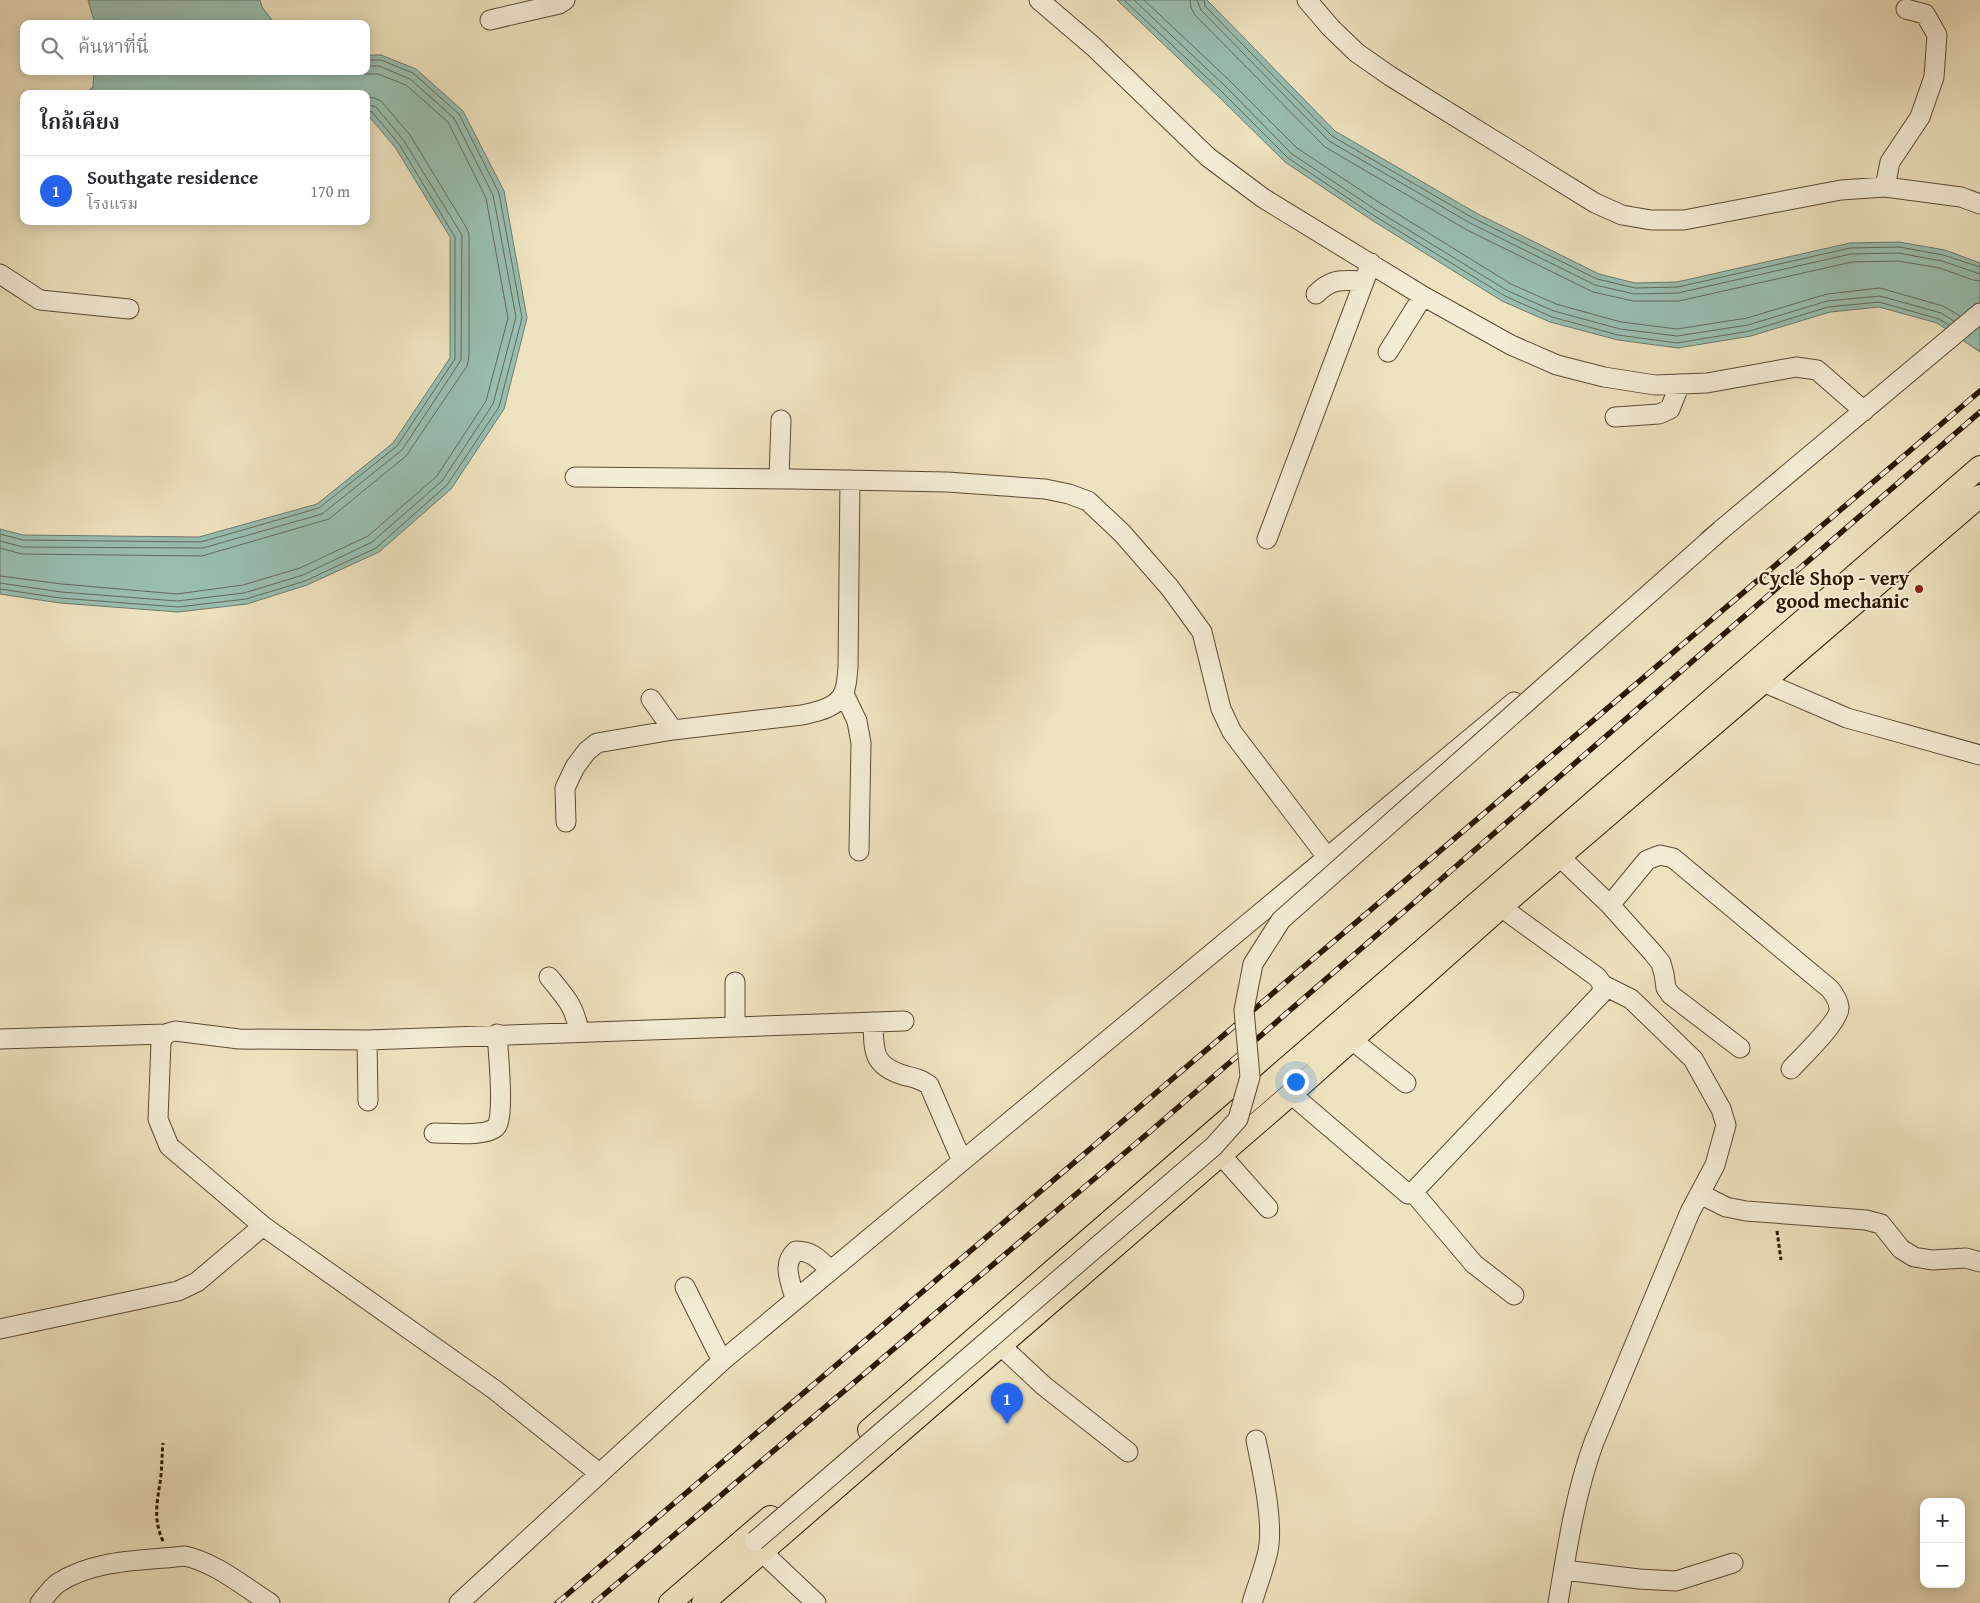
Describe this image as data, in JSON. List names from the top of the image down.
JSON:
{
  "places": ["Cycle Shop - very good mechanic"],
  "page": {
    "search": "ค้นหาที่นี่",
    "heading": "ใกล้เคียง",
    "list": [
      {
        "mark": "1",
        "name": "Southgate residence",
        "note": "โรงแรม",
        "value": "170 m"
      }
    ],
    "pins": "1",
    "map_buttons": ["+", "−"]
  }
}
